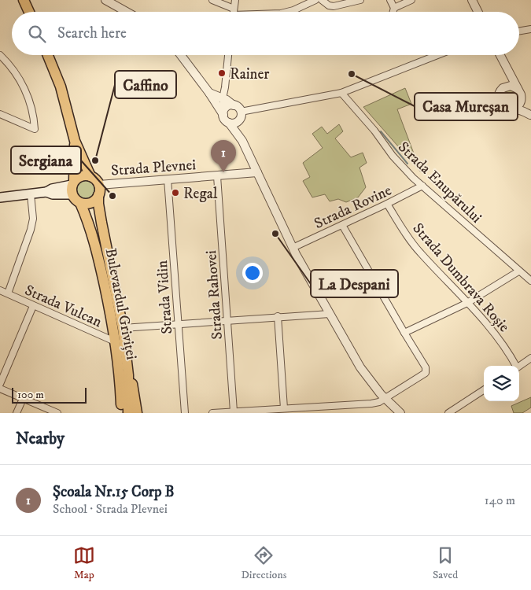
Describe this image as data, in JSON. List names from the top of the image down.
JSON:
{
  "streets": {
    "main road": ["Bulevardul Griviței"],
    "street": [
      "Strada Plevnei",
      "Strada Enupărului",
      "Strada Rovine",
      "Strada Dumbrava Roșie",
      "Strada Rahovei",
      "Strada Vidin",
      "Strada Vulcan"
    ]
  },
  "crossings": [
    ["Strada Plevnei", "Strada Rahovei"],
    ["Strada Plevnei", "Strada Vidin"],
    ["Strada Plevnei", "Bulevardul Griviței"],
    ["Strada Enupărului", "Strada Rovine"],
    ["Strada Rovine", "Strada Dumbrava Roșie"],
    ["Bulevardul Griviței", "Strada Vulcan"]
  ],
  "places": [
    "Rainer",
    "Casa Mureșan",
    "Caffino",
    "Regal",
    "Sergiana",
    "La Despani"
  ],
  "scale_bar": "100 m",
  "page": {
    "search": "Search here",
    "pins": "1",
    "scale": "100 m",
    "heading": "Nearby",
    "list": [
      {
        "mark": "1",
        "name": "Școala Nr.15 Corp B",
        "note": "School · Strada Plevnei",
        "value": "140 m"
      }
    ],
    "nav": ["Map", "Directions", "Saved"]
  }
}
